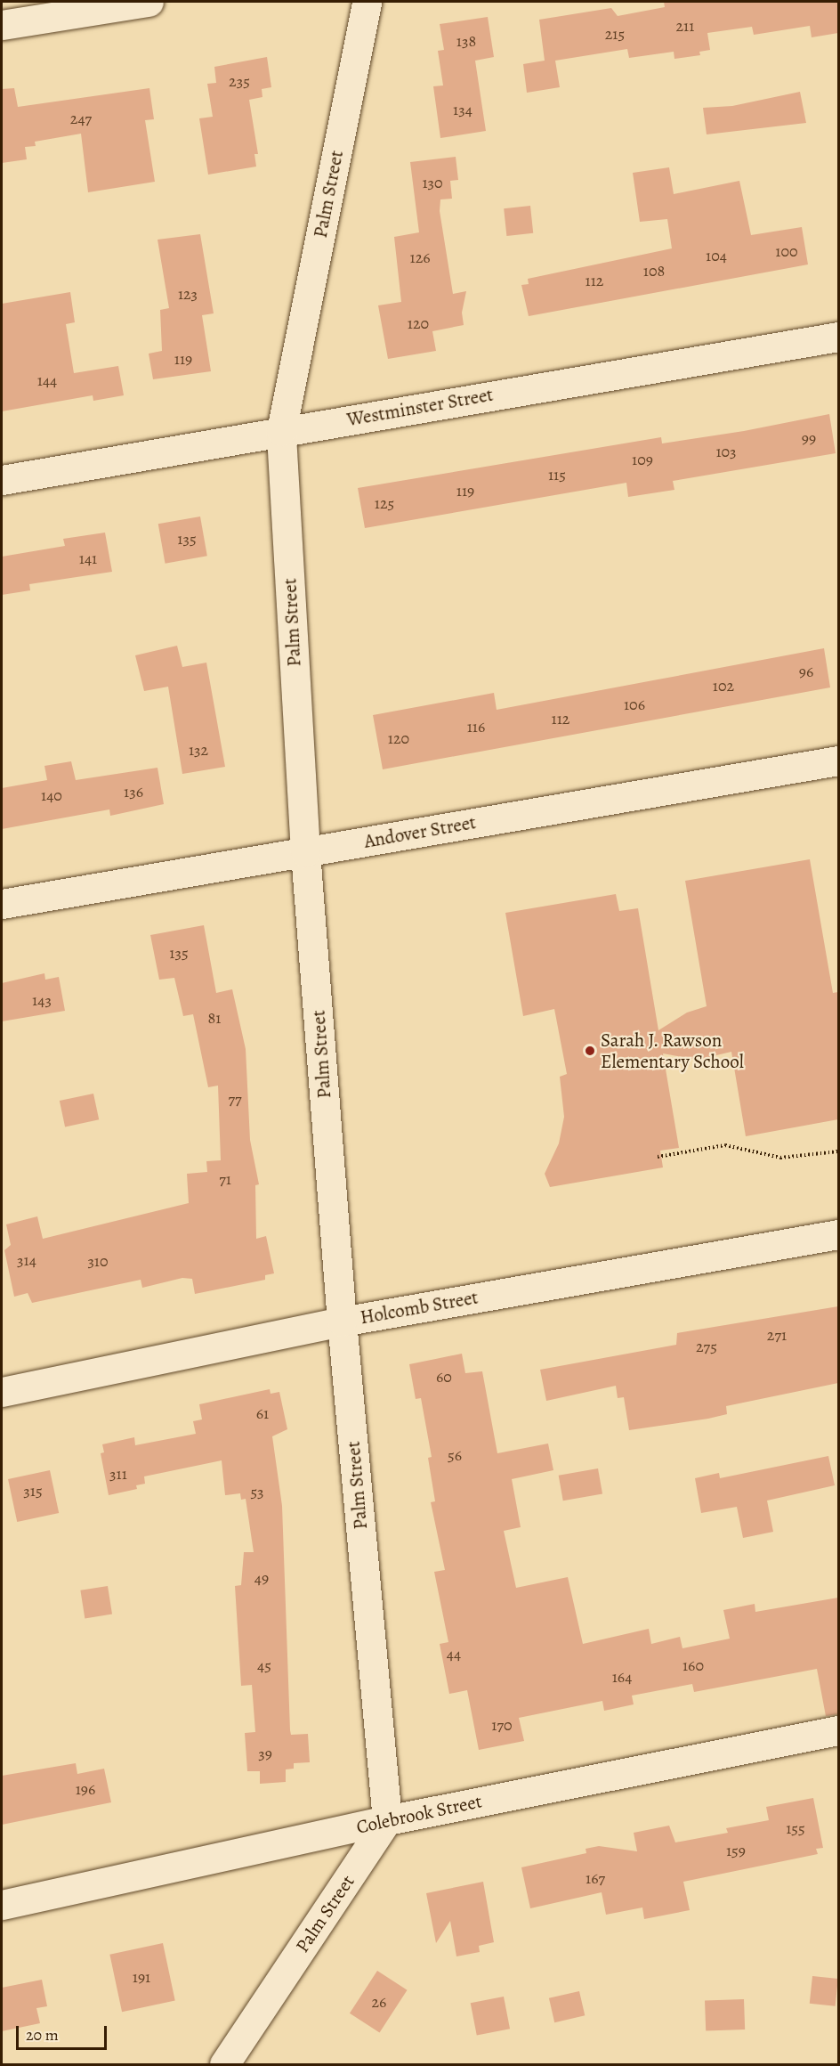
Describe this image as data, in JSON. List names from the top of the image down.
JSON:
{
  "streets": {
    "street": [
      "Palm Street",
      "Westminster Street",
      "Andover Street",
      "Holcomb Street",
      "Colebrook Street"
    ]
  },
  "crossings": [
    ["Palm Street", "Westminster Street"],
    ["Palm Street", "Andover Street"],
    ["Palm Street", "Holcomb Street"],
    ["Palm Street", "Colebrook Street"]
  ],
  "places": ["Sarah J. Rawson Elementary School"],
  "house_numbers": [
    "211",
    "215",
    "138",
    "235",
    "134",
    "247",
    "130",
    "100",
    "104",
    "126",
    "108",
    "112",
    "123",
    "120",
    "119",
    "144",
    "99",
    "103",
    "109",
    "115",
    "119",
    "125",
    "135",
    "141",
    "96",
    "102",
    "106",
    "112",
    "116",
    "120",
    "132",
    "136",
    "140",
    "135",
    "143",
    "81",
    "77",
    "71",
    "314",
    "310",
    "271",
    "275",
    "60",
    "61",
    "56",
    "311",
    "315",
    "53",
    "49",
    "44",
    "45",
    "160",
    "164",
    "170",
    "39",
    "196",
    "155",
    "159",
    "167",
    "191",
    "26"
  ],
  "scale_bar": "20 m"
}
